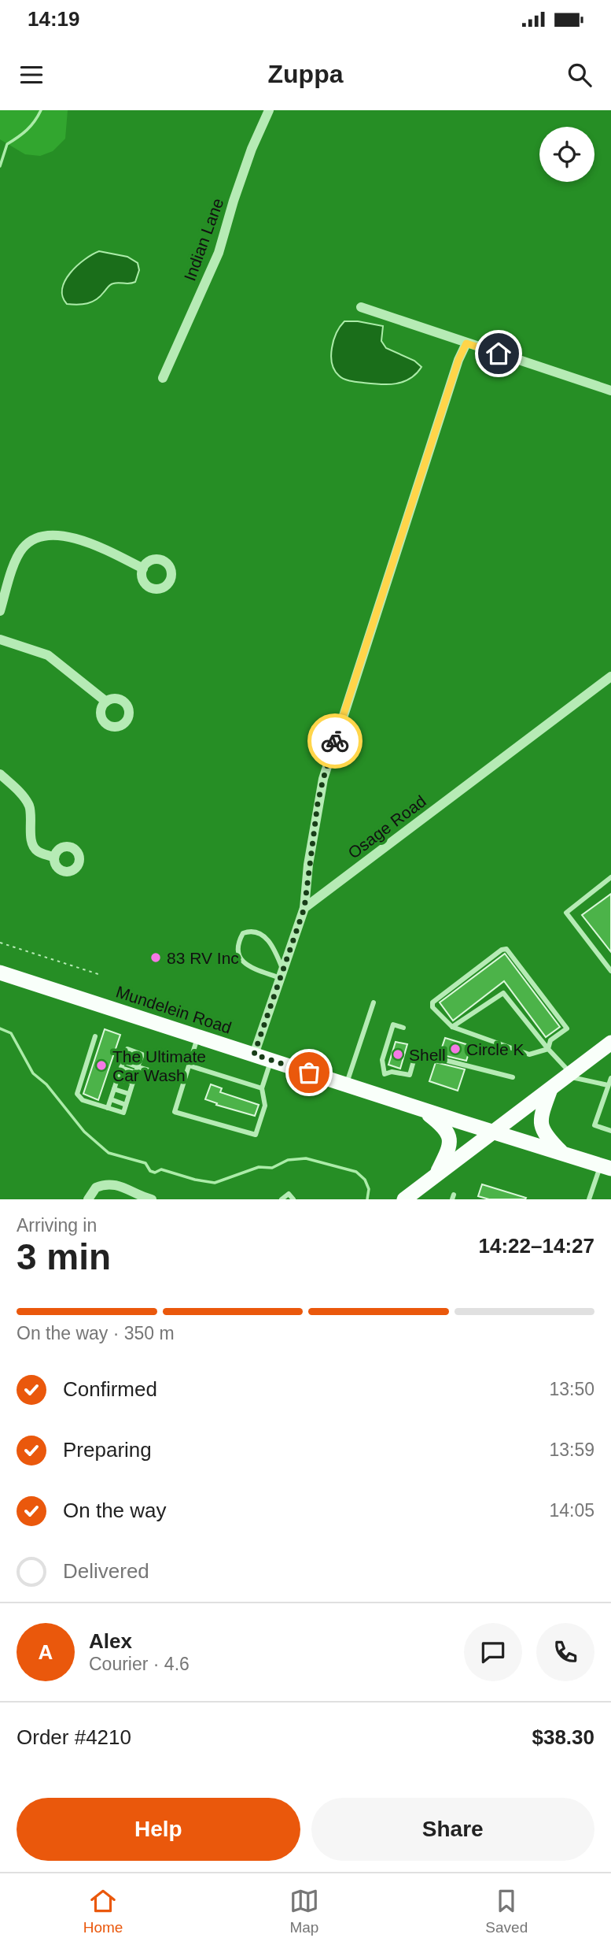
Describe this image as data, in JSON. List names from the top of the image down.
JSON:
{
  "streets": {
    "main road": ["Mundelein Road"],
    "street": ["Indian Lane", "Osage Road"]
  },
  "places": [
    "83 RV Inc",
    "Circle K",
    "Shell",
    "The Ultimate Car Wash"
  ],
  "page": {
    "status": "14:19",
    "header": "Zuppa",
    "heading": ["3 min", "Arriving in", "14:22–14:27"],
    "panel": [
      "Alex",
      "Courier · 4.6",
      "Order #4210",
      "$38.30"
    ],
    "bar": "On the way · 350 m",
    "list": [
      ["Confirmed", "13:50"],
      ["Preparing", "13:59"],
      ["On the way", "14:05"],
      "Delivered"
    ],
    "round": "A",
    "buttons": ["Help", "Share"],
    "tabs": ["Home", "Map", "Saved"]
  }
}
